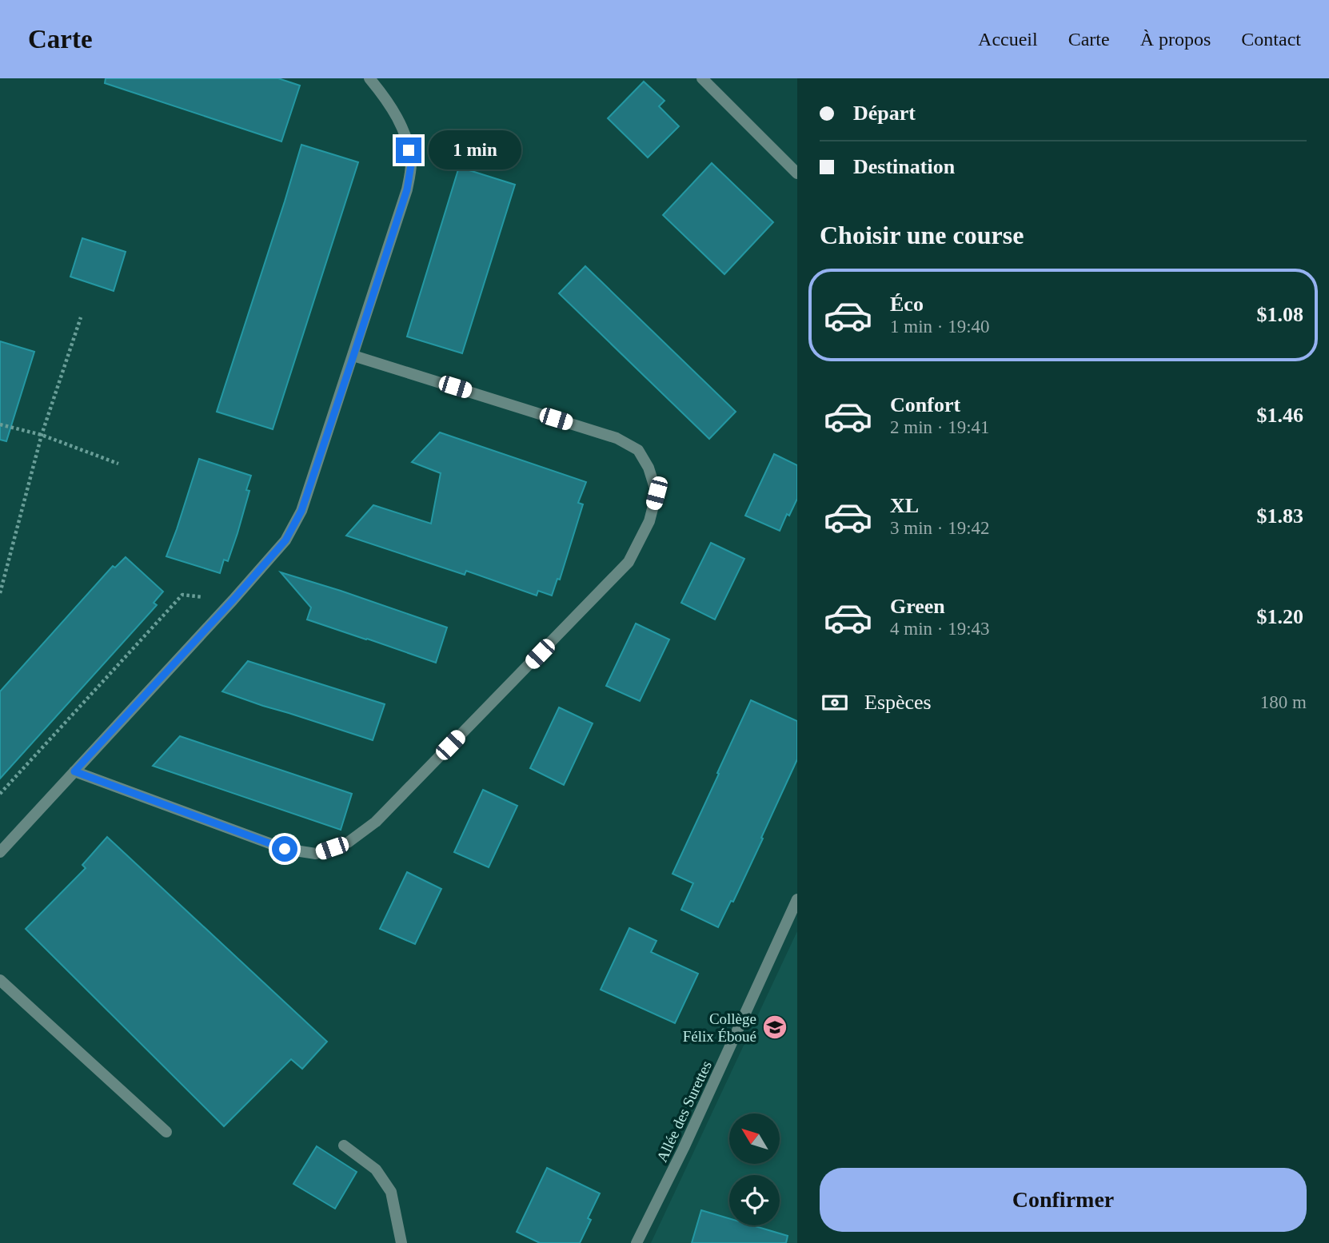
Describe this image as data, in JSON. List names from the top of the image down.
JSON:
{
  "streets": {
    "street": ["Allée des Surettes"]
  },
  "places": {
    "school or university": ["Collège Félix Éboué"]
  },
  "north": "top left",
  "page": {
    "header": "Carte",
    "nav": [
      "Accueil",
      "Carte",
      "À propos",
      "Contact"
    ],
    "banner": ["Départ", "Destination"],
    "bubble": "1 min",
    "heading": "Choisir une course",
    "list": [
      {
        "name": "Éco",
        "note": "1 min · 19:40",
        "value": "$1.08"
      },
      {
        "name": "Confort",
        "note": "2 min · 19:41",
        "value": "$1.46"
      },
      {
        "name": "XL",
        "note": "3 min · 19:42",
        "value": "$1.83"
      },
      {
        "name": "Green",
        "note": "4 min · 19:43",
        "value": "$1.20"
      }
    ],
    "pay": ["Espèces", "180 m"],
    "buttons": "Confirmer"
  }
}
